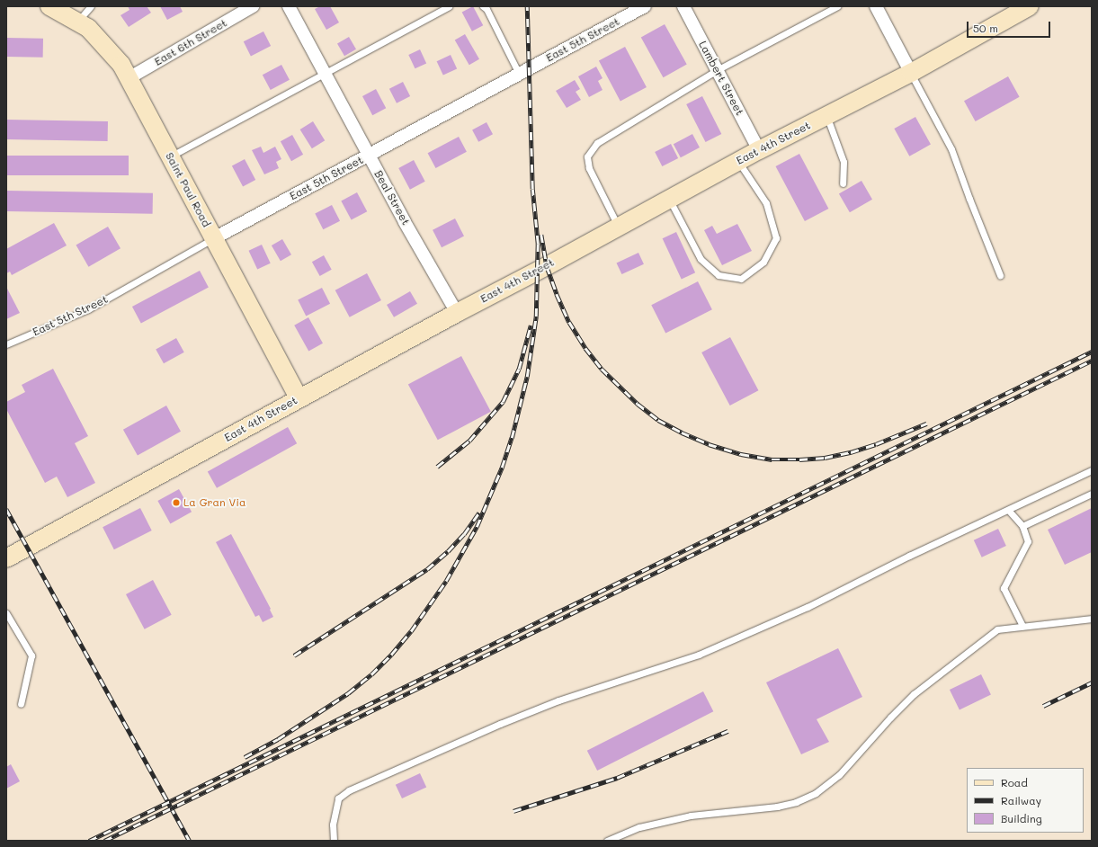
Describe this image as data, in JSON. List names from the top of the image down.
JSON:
{
  "streets": {
    "main road": ["East 4th Street", "Saint Paul Road"],
    "street": [
      "East 5th Street",
      "East 6th Street",
      "Lambert Street",
      "Beal Street"
    ]
  },
  "crossings": [
    ["East 5th Street", "Saint Paul Road"],
    ["East 5th Street", "Beal Street"],
    ["East 6th Street", "Saint Paul Road"],
    ["Lambert Street", "East 4th Street"],
    ["East 4th Street", "Saint Paul Road"],
    ["East 4th Street", "Beal Street"]
  ],
  "places": ["La Gran Via"],
  "legend": ["Road", "Railway", "Building"],
  "scale_bar": "50 m"
}
